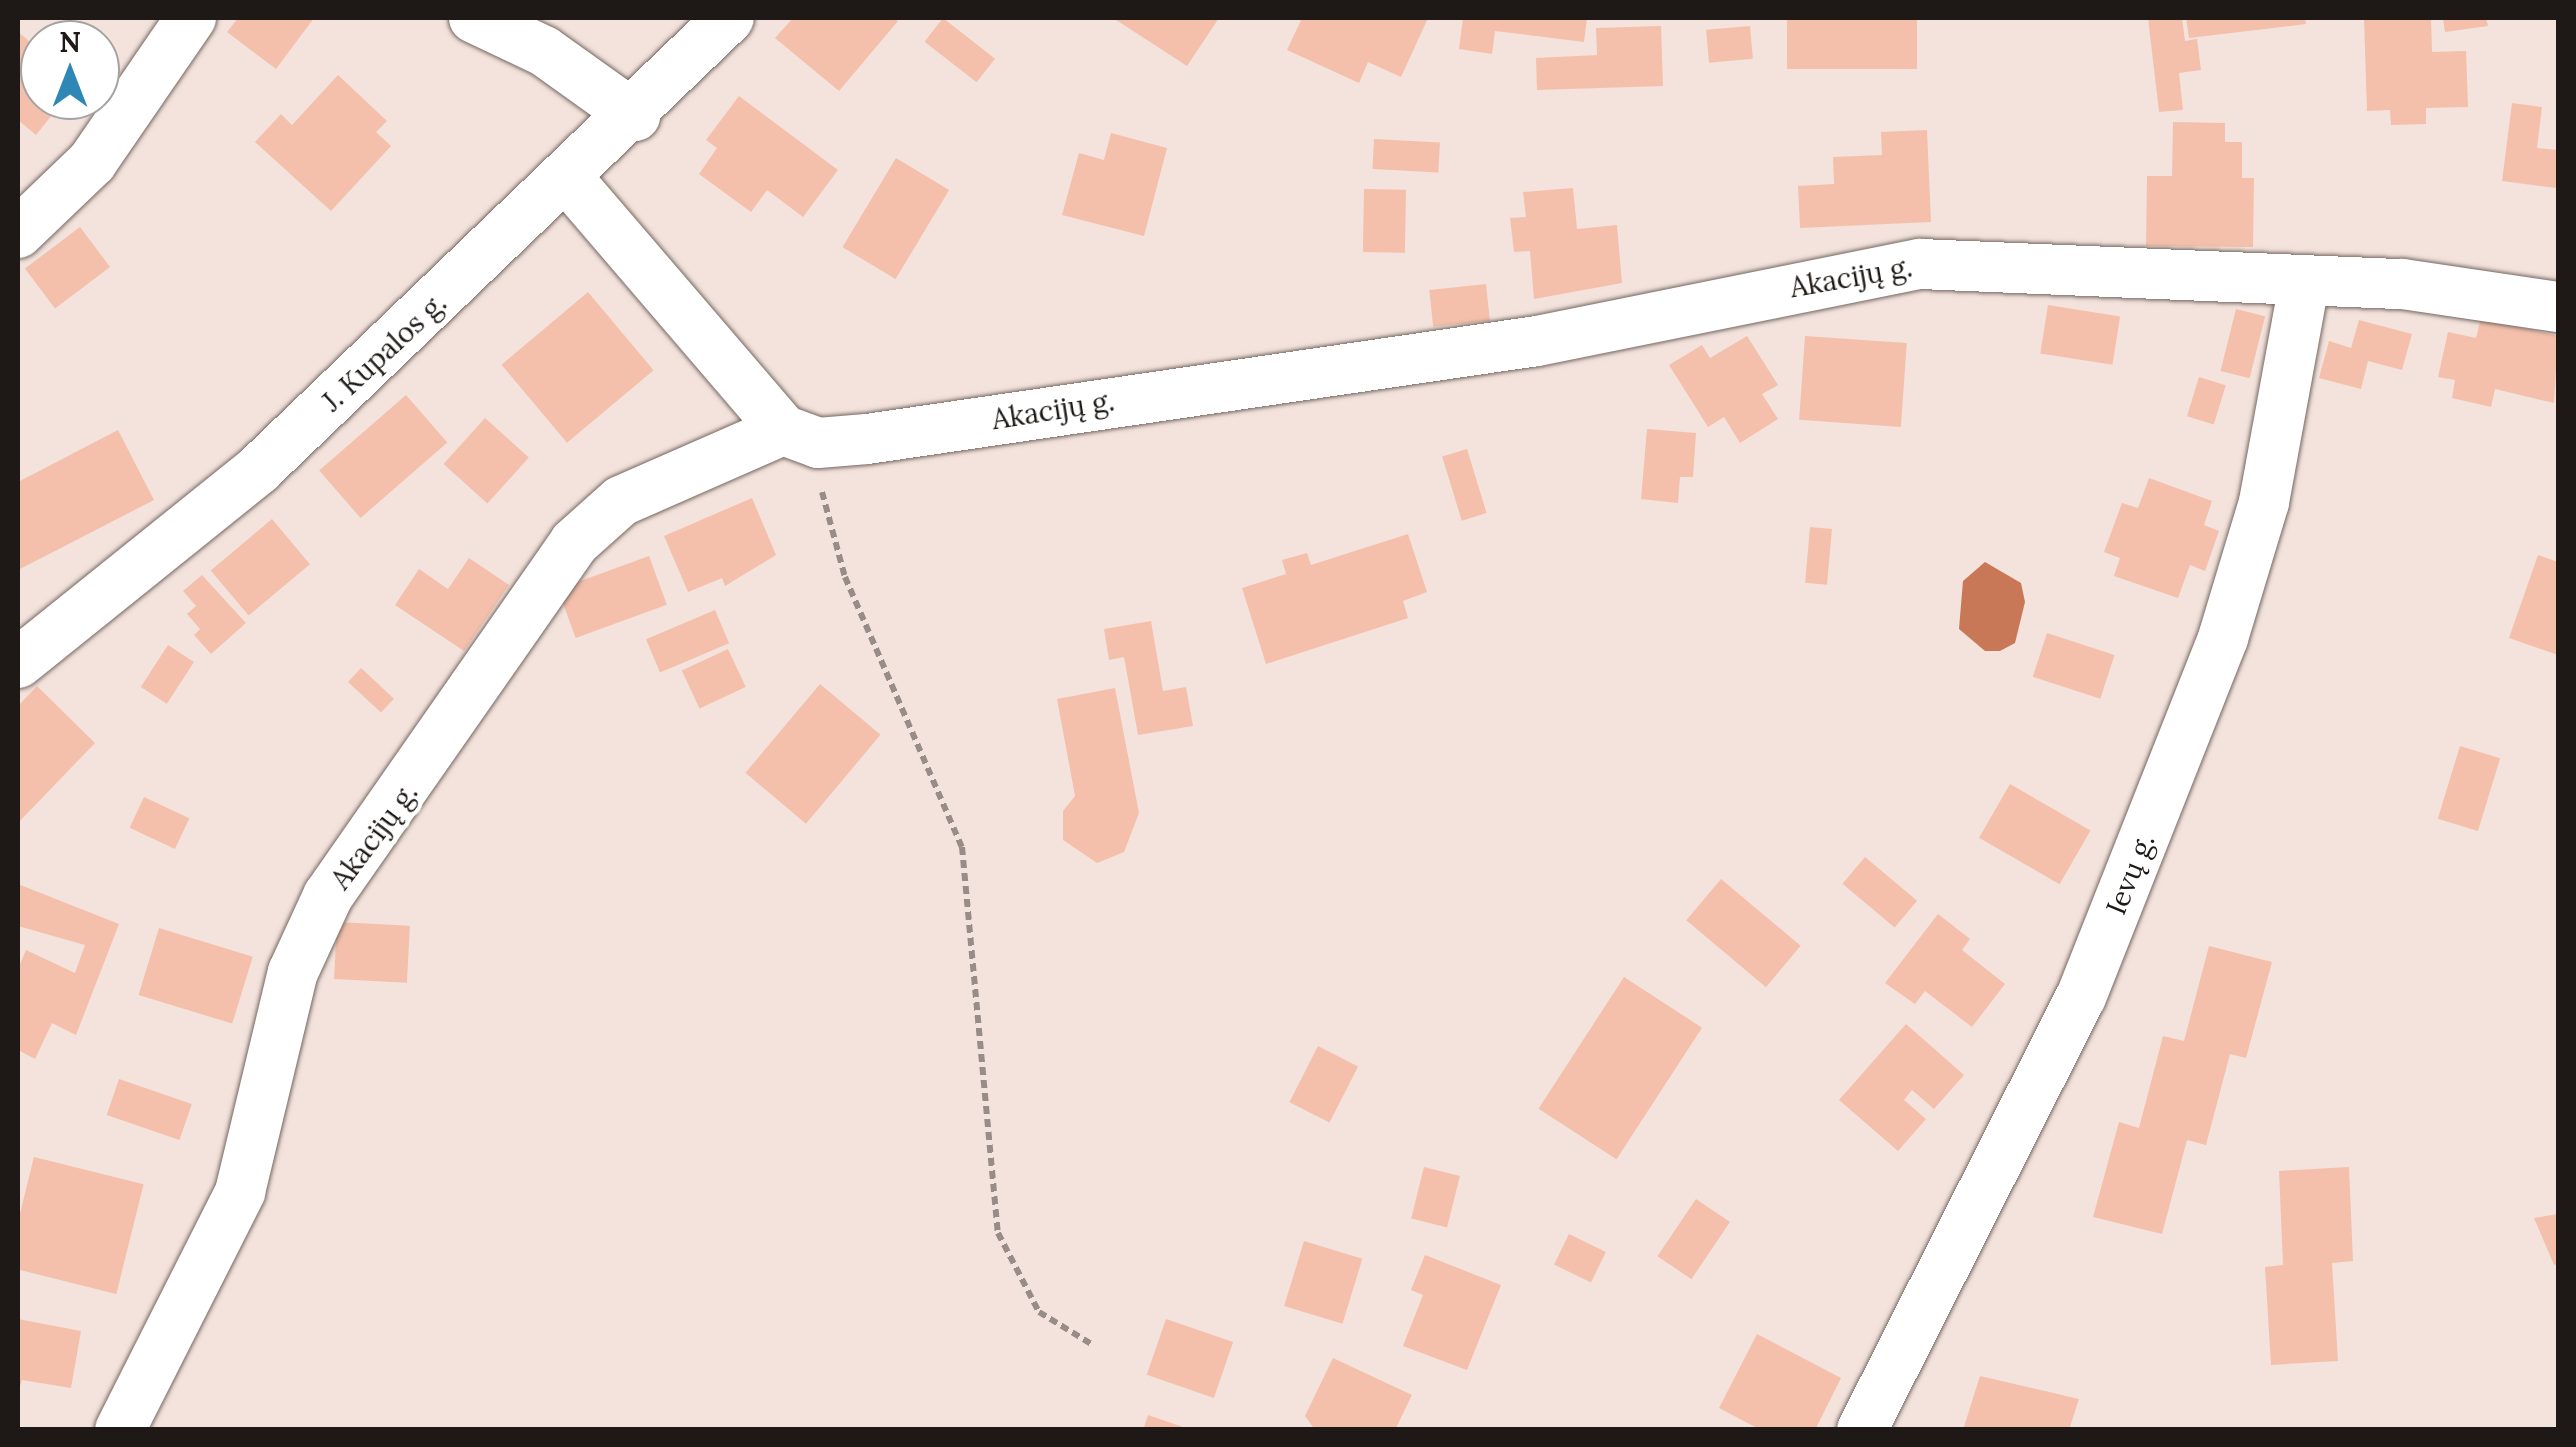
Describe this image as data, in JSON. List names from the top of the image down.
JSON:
{
  "streets": {
    "street": ["Akacijų g.", "J. Kupalos g.", "Ievų g."]
  },
  "crossings": [
    ["Akacijų g.", "Ievų g."]
  ],
  "north": "top"
}
